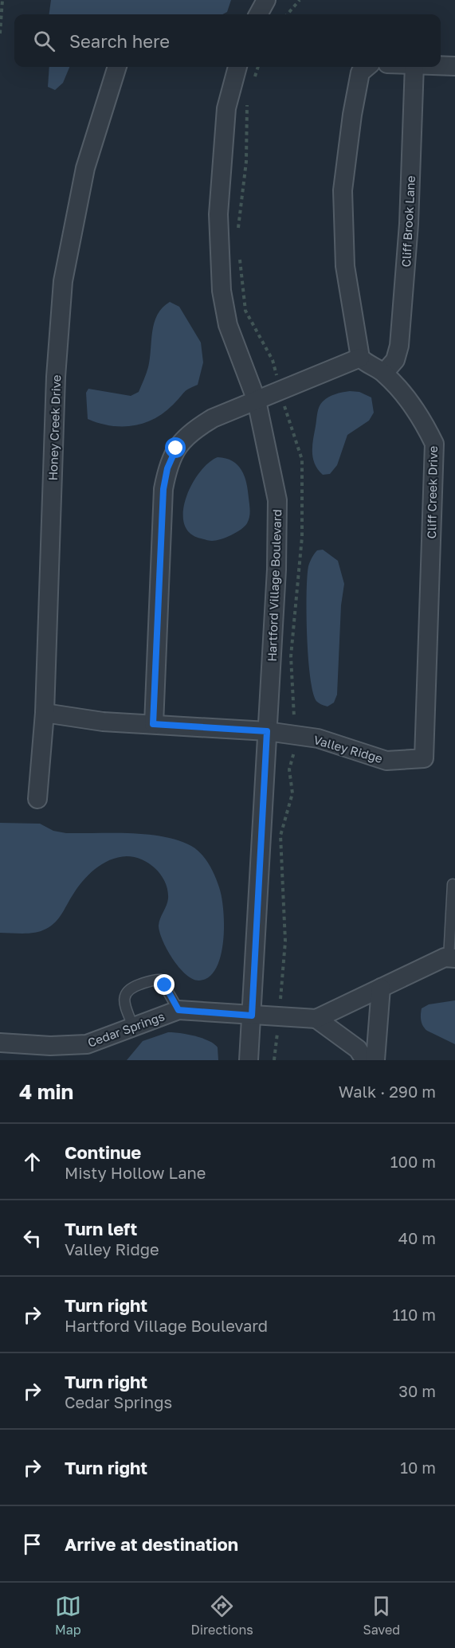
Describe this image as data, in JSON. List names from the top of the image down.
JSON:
{
  "streets": {
    "street": [
      "Cliff Brook Lane",
      "Honey Creek Drive",
      "Cliff Creek Drive",
      "Hartford Village Boulevard",
      "Valley Ridge",
      "Cedar Springs"
    ]
  },
  "crossings": [
    ["Cliff Brook Lane", "Cliff Creek Drive"],
    ["Honey Creek Drive", "Valley Ridge"],
    ["Cliff Creek Drive", "Valley Ridge"],
    ["Hartford Village Boulevard", "Valley Ridge"],
    ["Hartford Village Boulevard", "Cedar Springs"]
  ],
  "page": {
    "search": "Search here",
    "heading": ["4 min", "Walk · 290 m"],
    "list": [
      ["Continue", "Misty Hollow Lane", "100 m"],
      ["Turn left", "Valley Ridge", "40 m"],
      ["Turn right", "Hartford Village Boulevard", "110 m"],
      ["Turn right", "Cedar Springs", "30 m"],
      ["Turn right", "10 m"],
      "Arrive at destination"
    ],
    "nav": ["Map", "Directions", "Saved"]
  }
}
